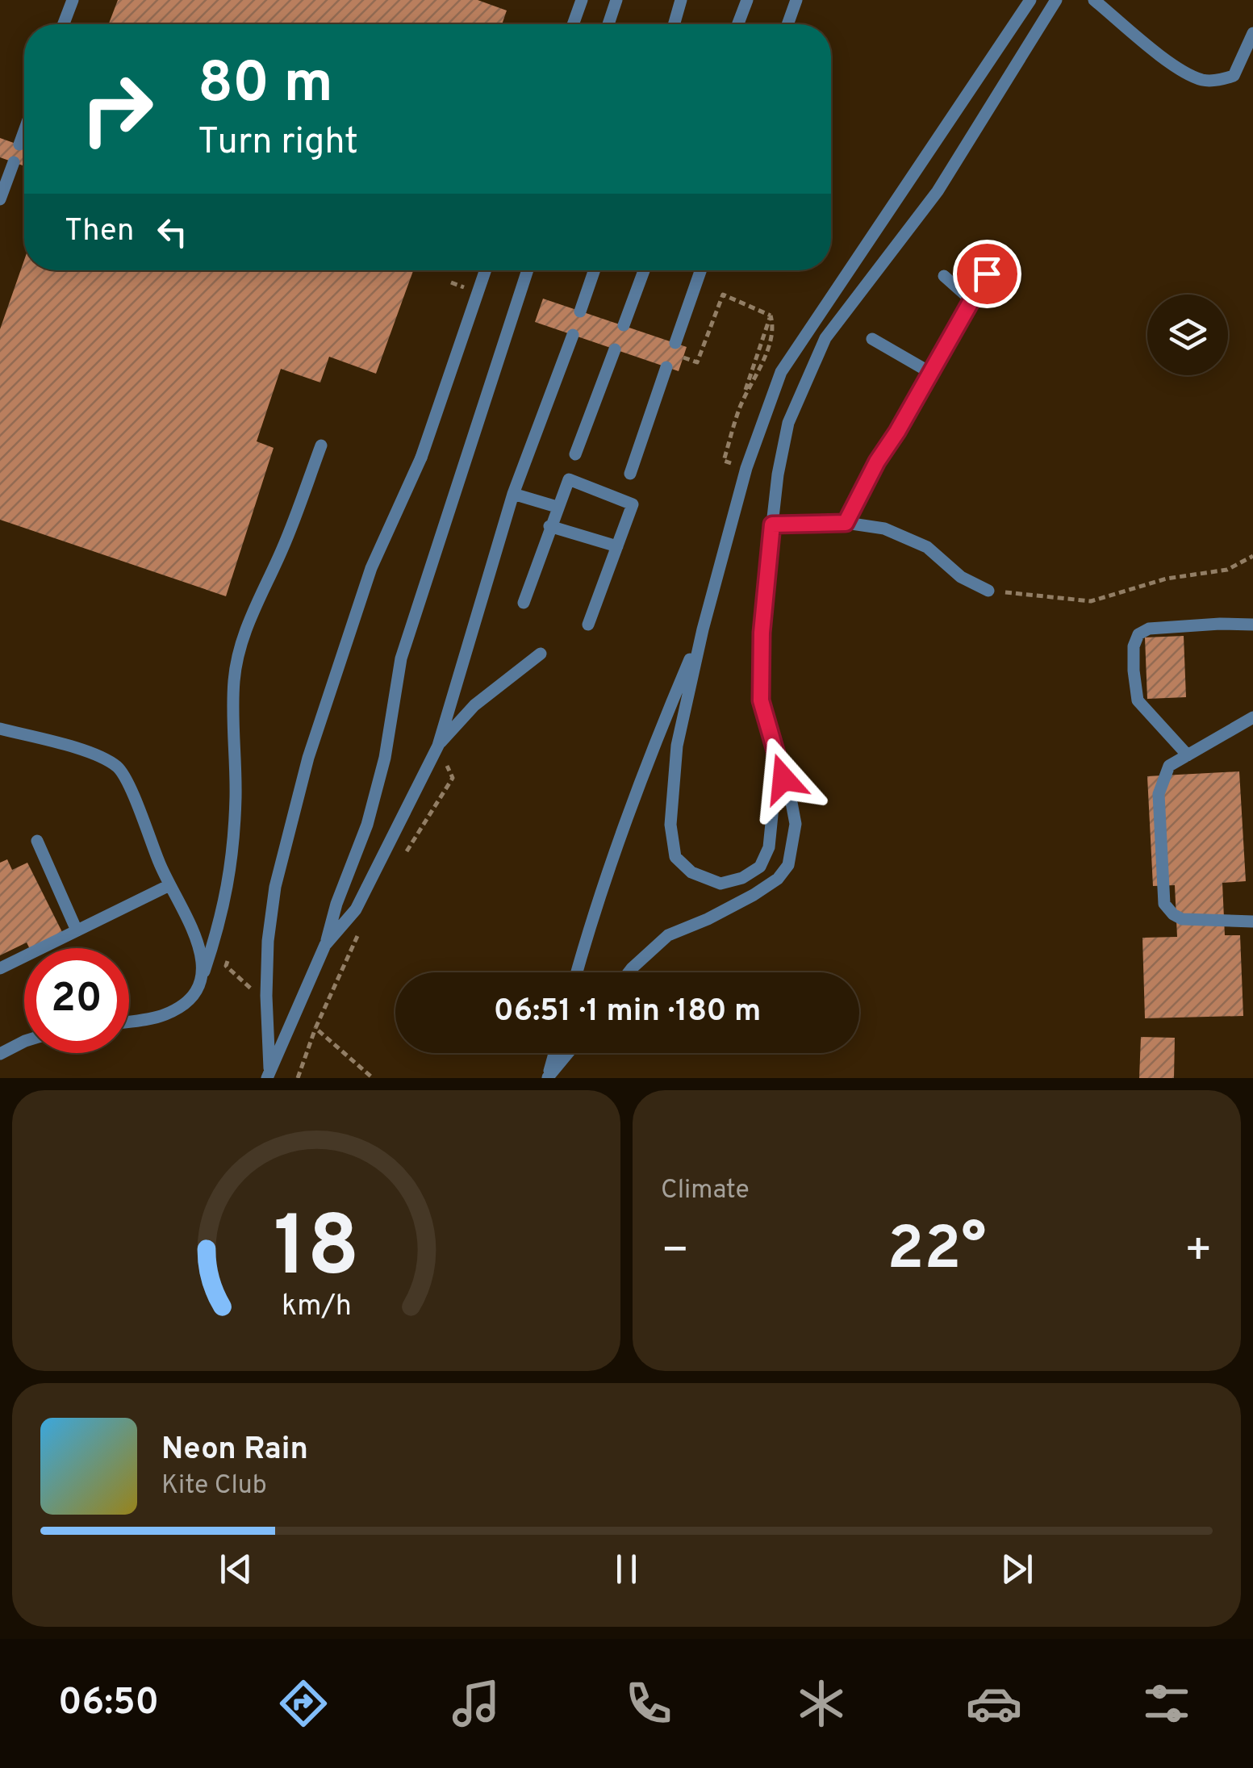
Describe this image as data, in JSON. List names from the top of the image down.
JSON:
{
  "page": {
    "turn": ["80 m", "Turn right"],
    "then": "Then",
    "limit": "20",
    "trip": "06:51 · 1 min · 180 m",
    "tile": "Climate",
    "heat": ["−", "22°", "+"],
    "song": ["Neon Rain", "Kite Club"],
    "tabs": "06:50",
    "gauge": ["18", "km/h"]
  }
}
